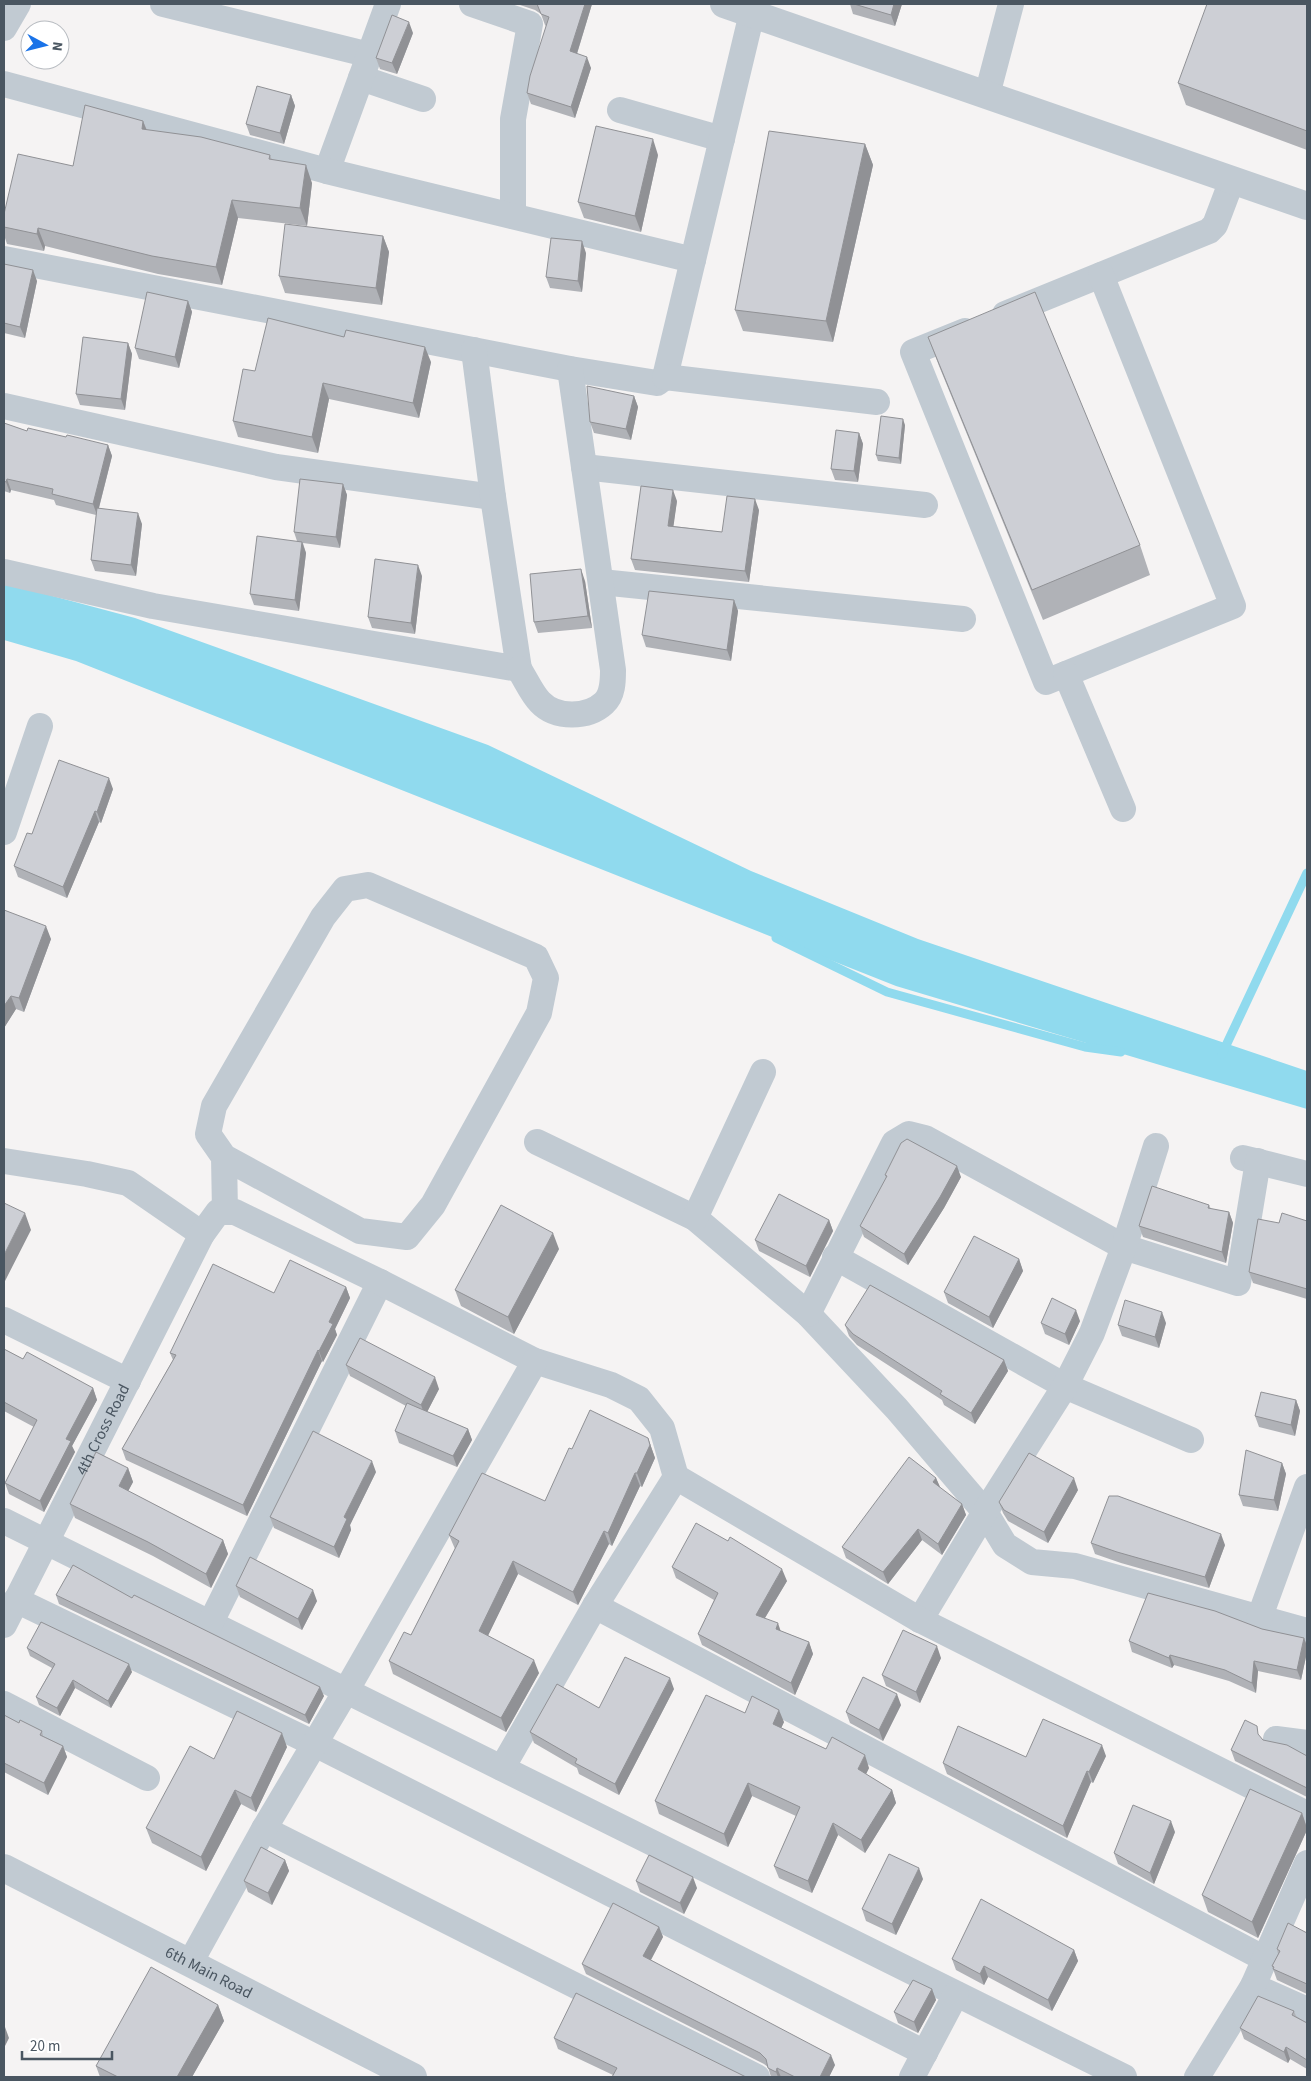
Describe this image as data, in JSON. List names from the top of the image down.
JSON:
{
  "streets": {
    "street": ["4th Cross Road", "6th Main Road"]
  },
  "scale_bar": "20 m",
  "north": "right"
}
